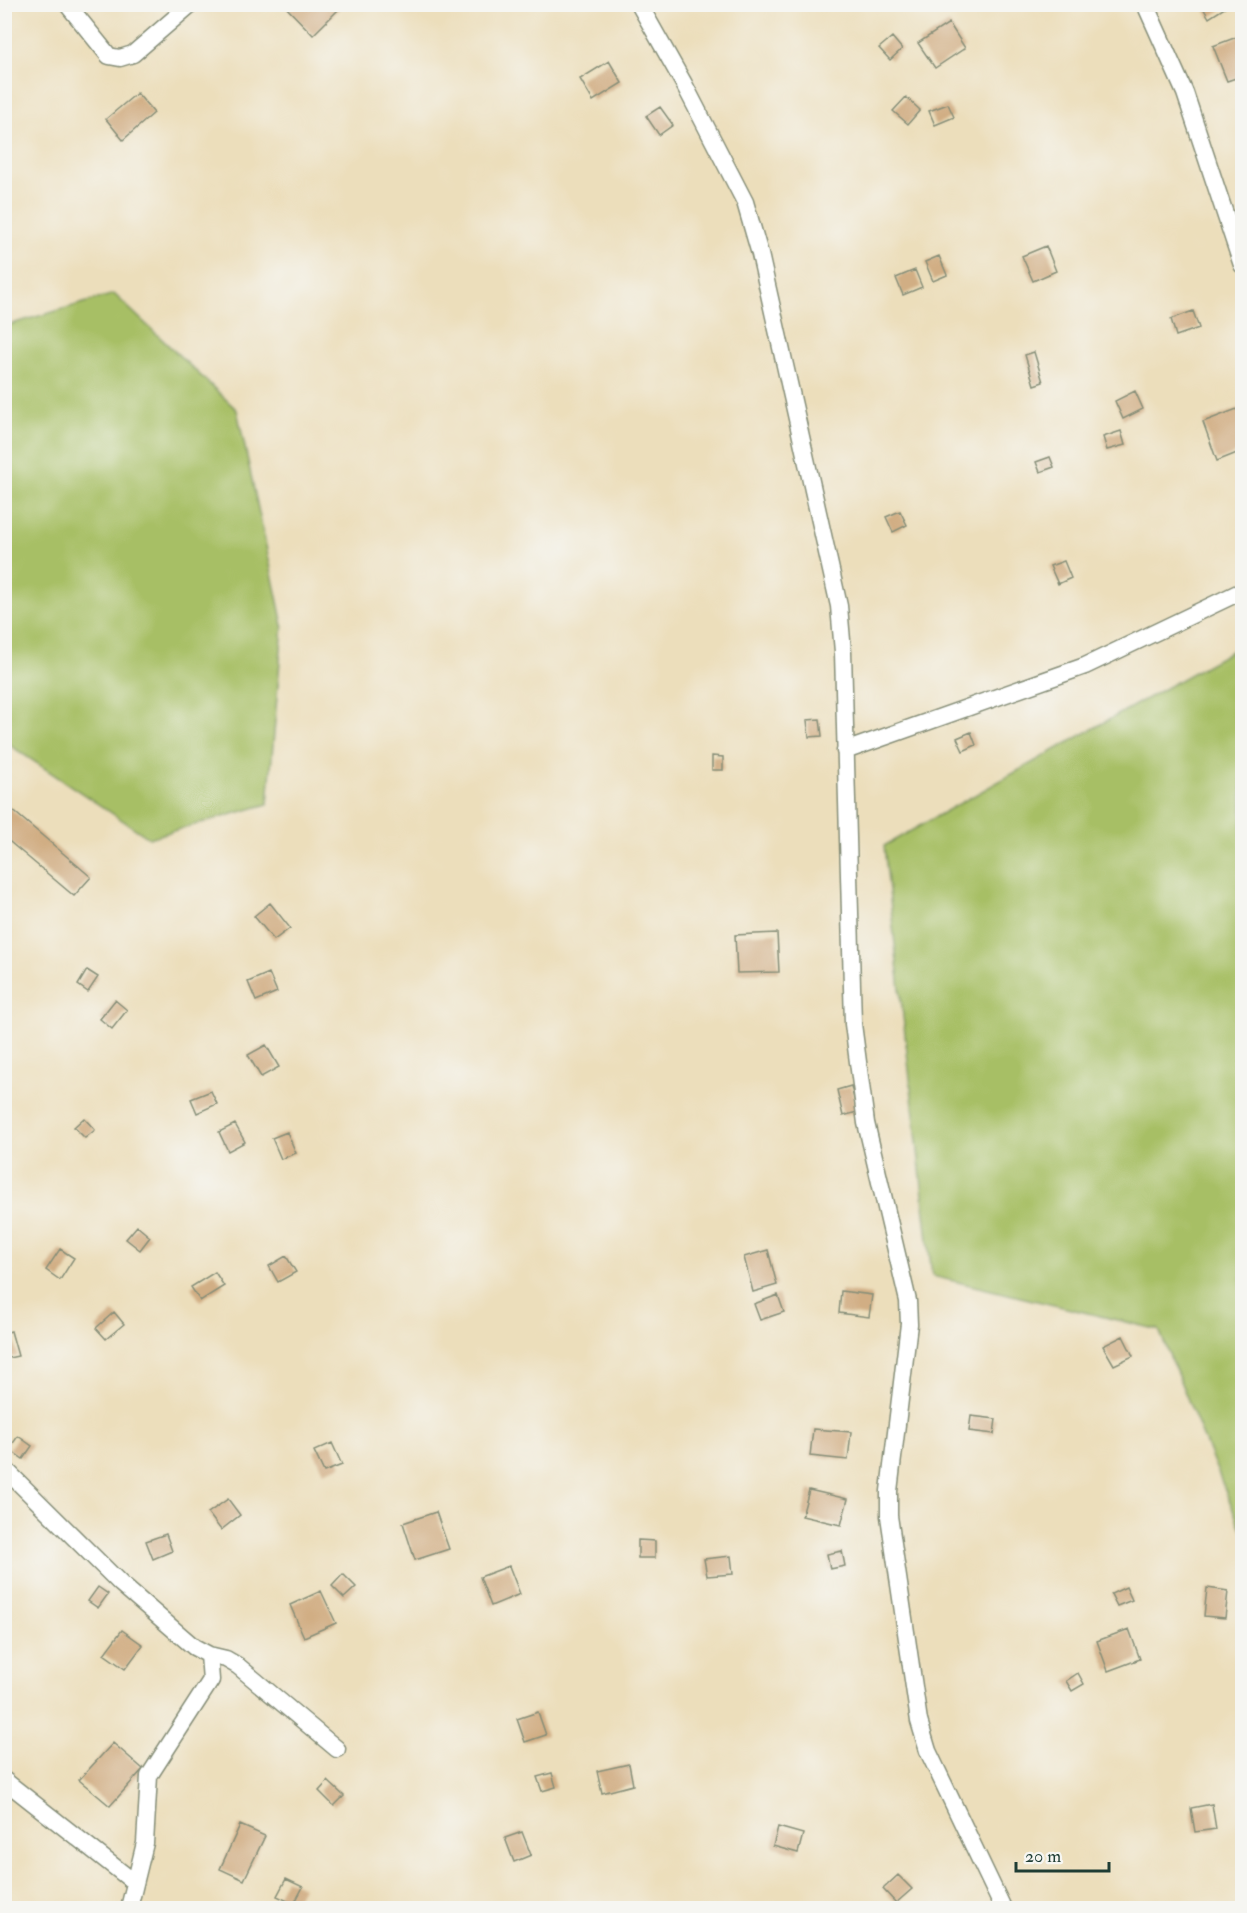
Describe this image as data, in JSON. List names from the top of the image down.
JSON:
{
  "scale_bar": "20 m"
}
